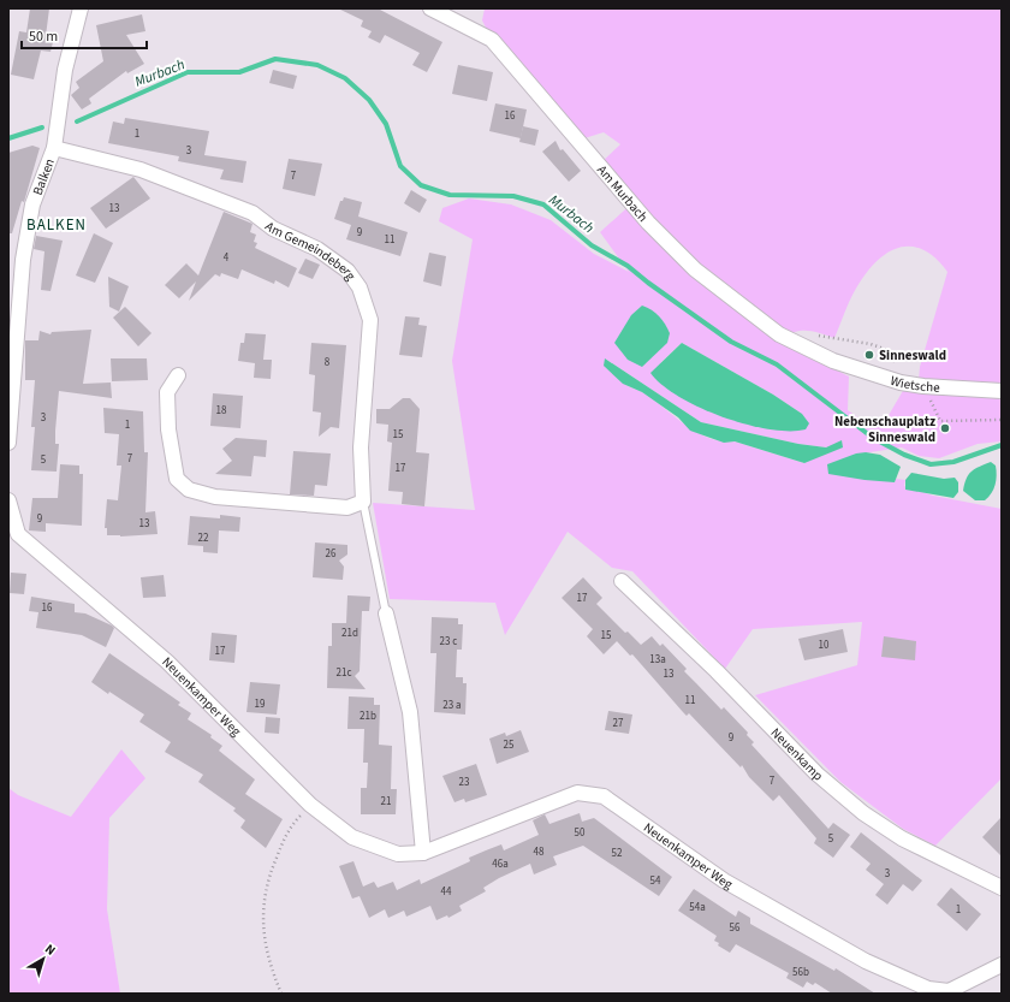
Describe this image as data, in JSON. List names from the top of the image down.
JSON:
{
  "streets": {
    "street": [
      "Balken",
      "Am Murbach",
      "Am Gemeindeberg",
      "Wietsche",
      "Neuenkamper Weg",
      "Neuenkamp"
    ]
  },
  "crossings": [
    ["Balken", "Am Gemeindeberg"],
    ["Am Murbach", "Wietsche"]
  ],
  "districts": ["BALKEN"],
  "water": ["Murbach"],
  "places": ["Sinneswald", "Nebenschauplatz Sinneswald"],
  "house_numbers": [
    "16",
    "1",
    "3",
    "7",
    "13",
    "9",
    "11",
    "4",
    "8",
    "18",
    "3",
    "1",
    "15",
    "7",
    "5",
    "17",
    "9",
    "13",
    "22",
    "26",
    "17",
    "16",
    "21d",
    "15",
    "23 c",
    "10",
    "17",
    "13a",
    "21c",
    "13",
    "11",
    "19",
    "23 a",
    "21b",
    "27",
    "9",
    "25",
    "7",
    "23",
    "21",
    "50",
    "5",
    "48",
    "52",
    "46a",
    "3",
    "54",
    "44",
    "54a",
    "1",
    "56",
    "56b"
  ],
  "scale_bar": "50 m",
  "north": "top right"
}
